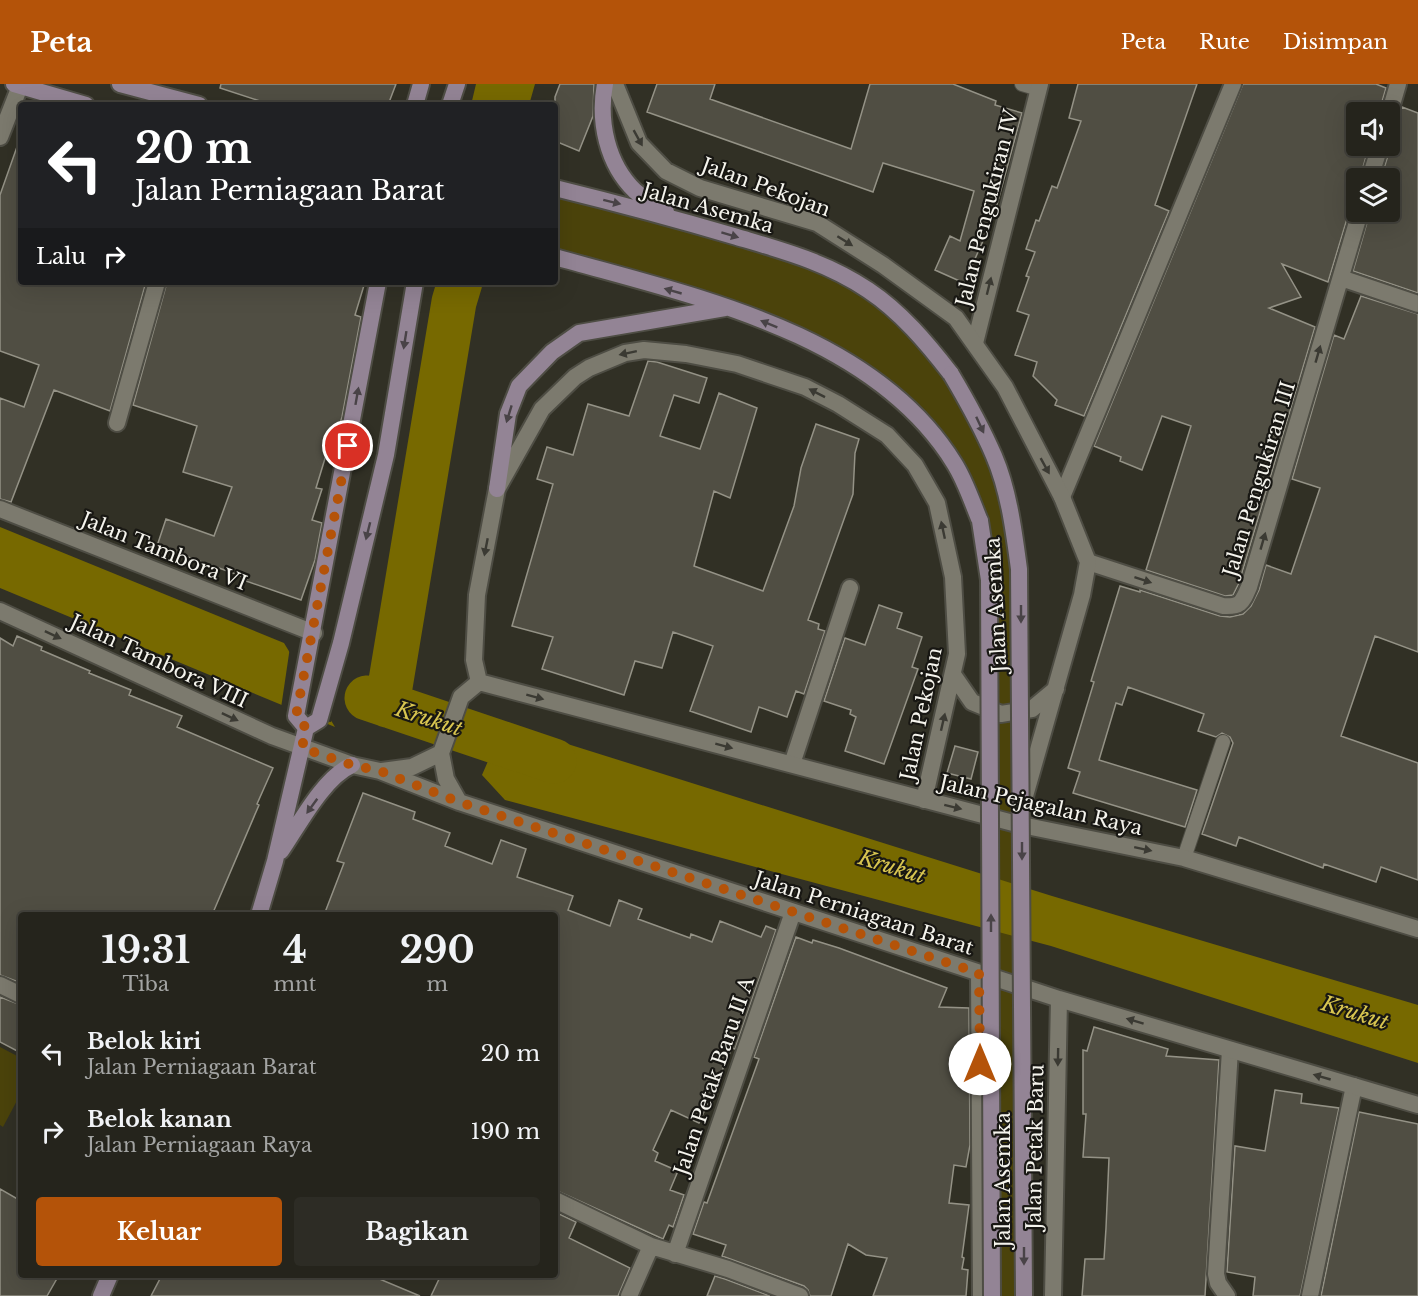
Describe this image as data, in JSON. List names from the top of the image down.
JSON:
{
  "streets": {
    "main road": ["Jalan Asemka"],
    "street": [
      "Jalan Pekojan",
      "Jalan Pengukiran IV",
      "Jalan Pengukiran III",
      "Jalan Tambora VI",
      "Jalan Tambora VIII",
      "Jalan Pejagalan Raya",
      "Jalan Perniagaan Barat",
      "Jalan Petak Baru II A",
      "Jalan Petak Baru"
    ]
  },
  "crossings": [
    ["Jalan Pekojan", "Jalan Pengukiran IV"],
    ["Jalan Pekojan", "Jalan Pengukiran III"],
    ["Jalan Pekojan", "Jalan Pejagalan Raya"],
    ["Jalan Tambora VIII", "Jalan Perniagaan Barat"],
    ["Jalan Perniagaan Barat", "Jalan Petak Baru II A"],
    ["Jalan Perniagaan Barat", "Jalan Petak Baru"]
  ],
  "one_way": ["Jalan Pengukiran IV", "Jalan Tambora VIII", "Jalan Pejagalan Raya"],
  "water": ["Krukut"],
  "page": {
    "header": "Peta",
    "nav": ["Peta", "Rute", "Disimpan"],
    "turn": ["20 m", "Jalan Perniagaan Barat"],
    "then": "Lalu",
    "eta": [
      "19:31",
      "Tiba",
      "4",
      "mnt",
      "290",
      "m"
    ],
    "list": [
      {
        "name": "Belok kiri",
        "note": "Jalan Perniagaan Barat",
        "value": "20 m"
      },
      {
        "name": "Belok kanan",
        "note": "Jalan Perniagaan Raya",
        "value": "190 m"
      }
    ],
    "buttons": ["Keluar", "Bagikan"]
  }
}
